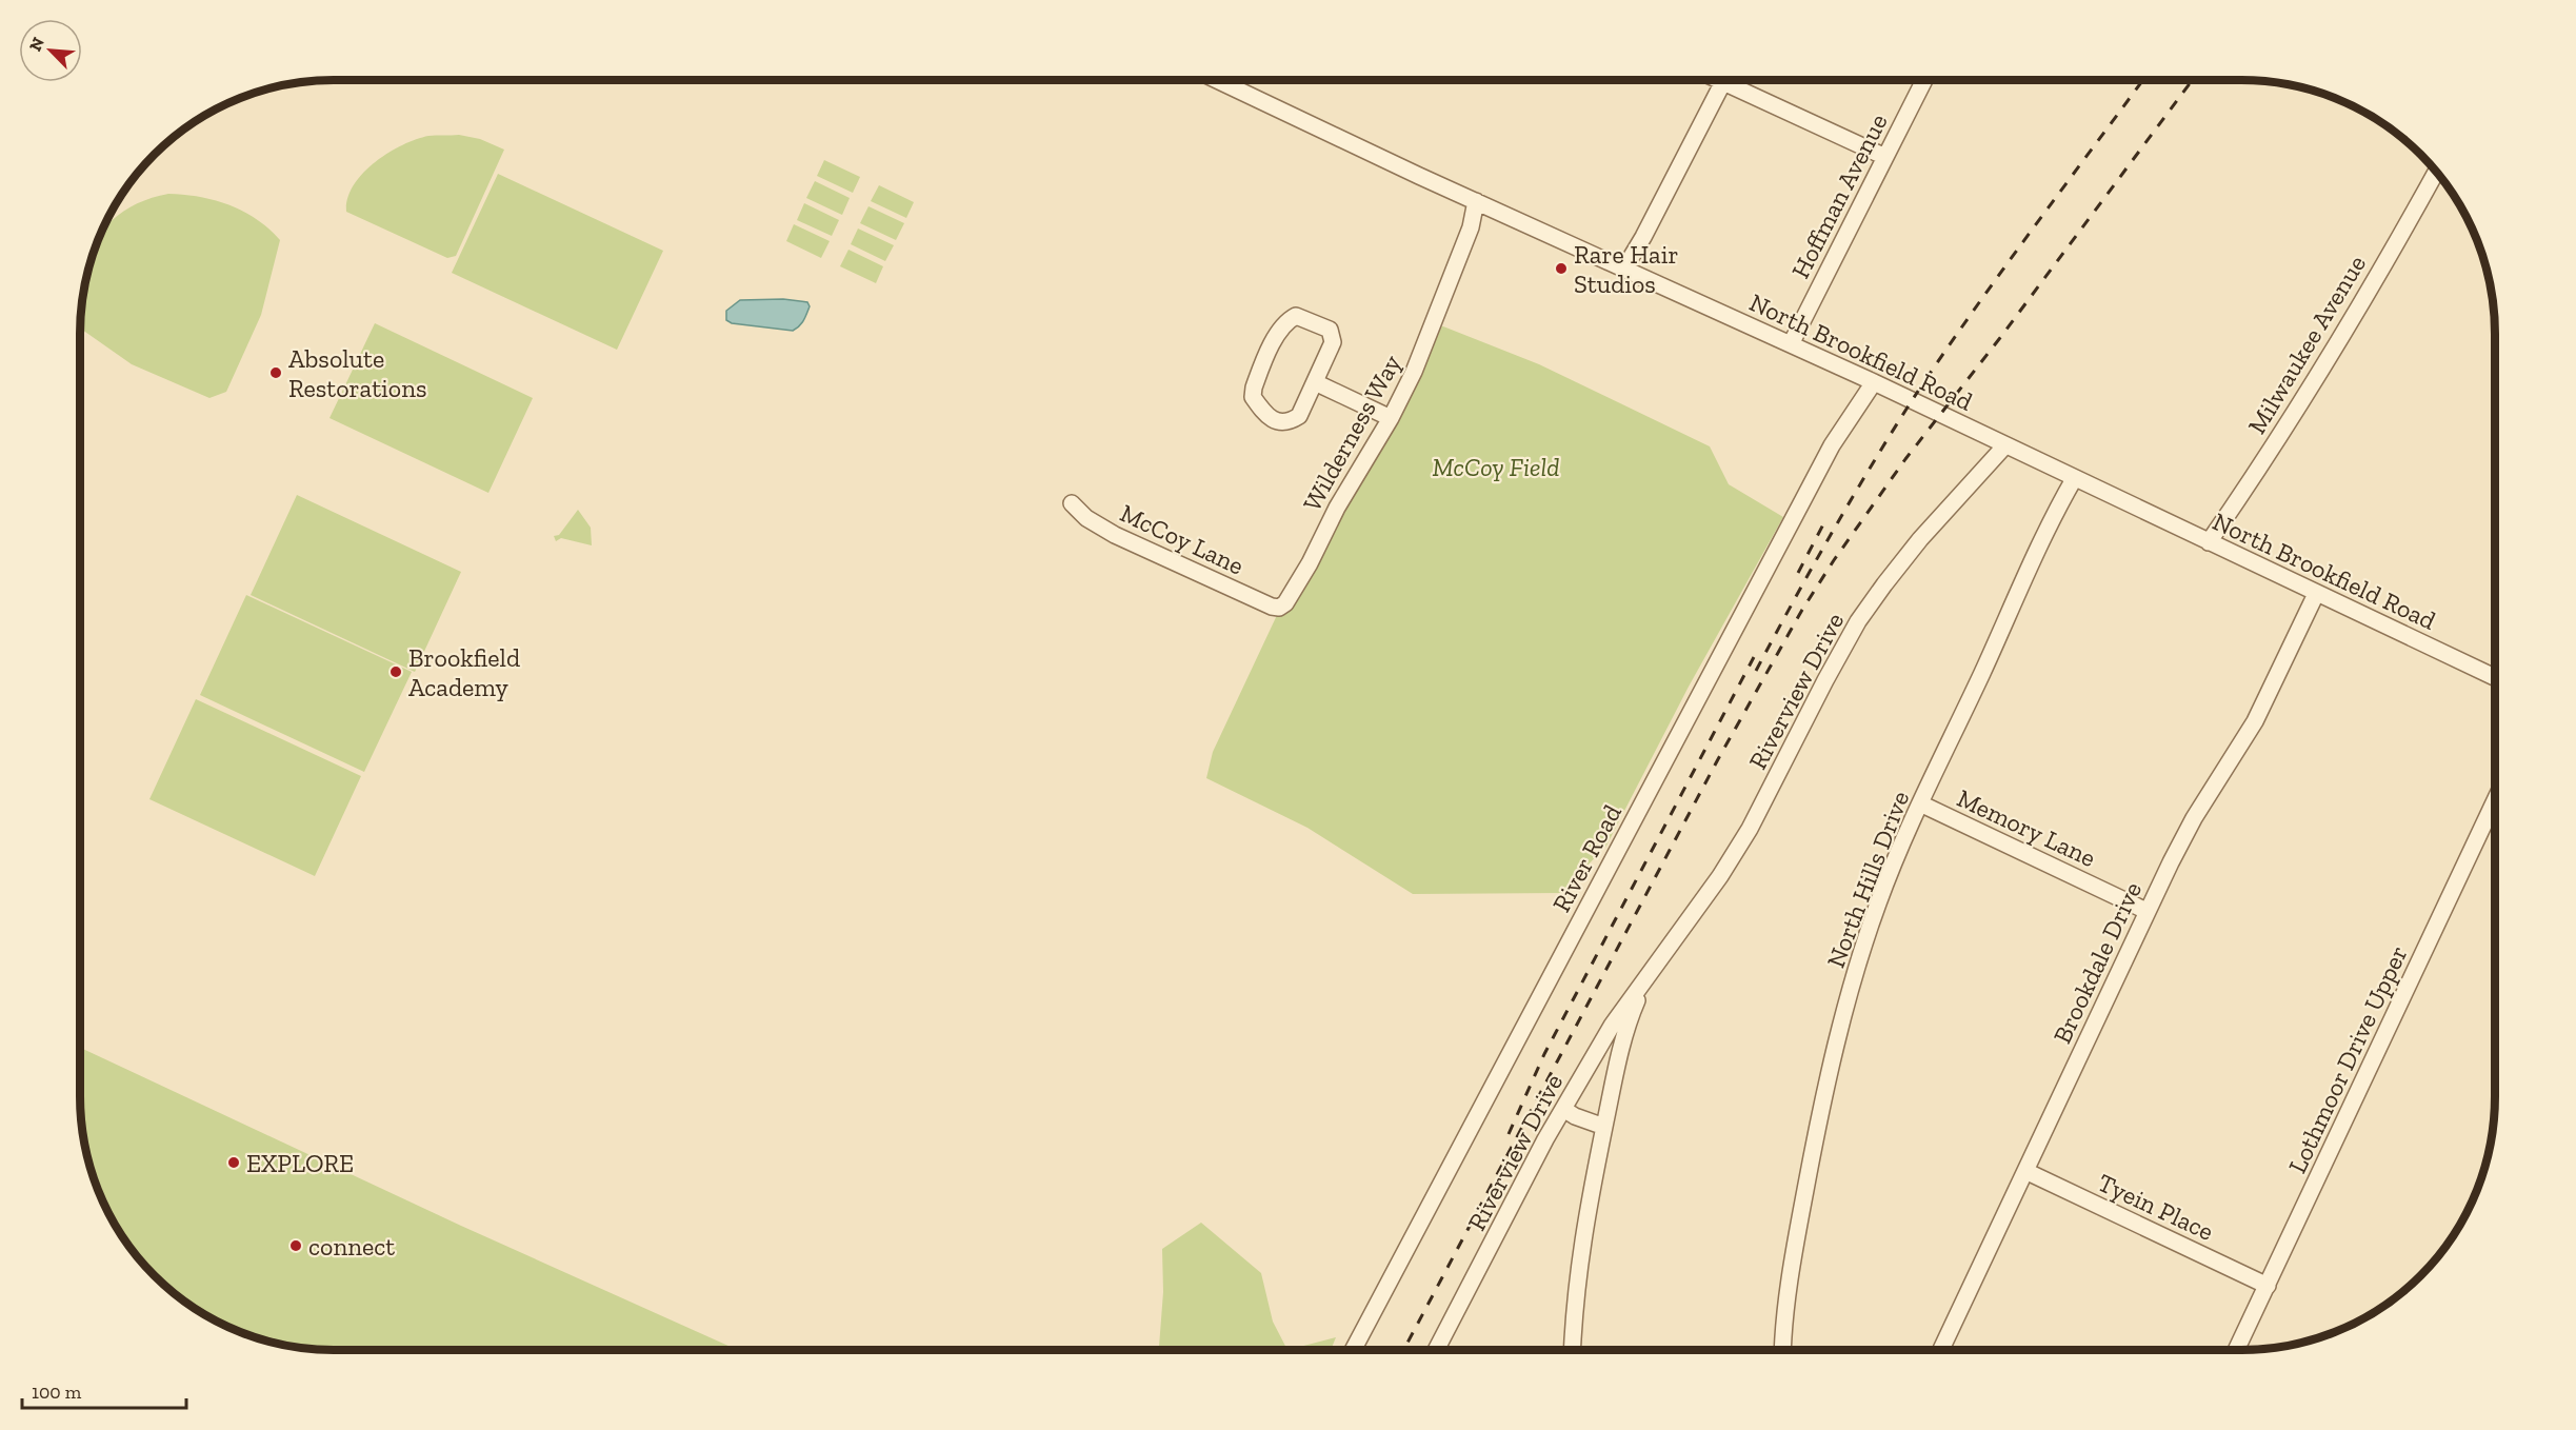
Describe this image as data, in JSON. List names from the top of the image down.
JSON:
{
  "streets": {
    "street": [
      "Hoffman Avenue",
      "Milwaukee Avenue",
      "North Brookfield Road",
      "Wilderness Way",
      "McCoy Lane",
      "Riverview Drive",
      "Memory Lane",
      "River Road",
      "North Hills Drive",
      "Brookdale Drive",
      "Lothmoor Drive Upper",
      "Tyein Place"
    ]
  },
  "crossings": [
    ["Hoffman Avenue", "North Brookfield Road"],
    ["Milwaukee Avenue", "North Brookfield Road"],
    ["North Brookfield Road", "Wilderness Way"],
    ["North Brookfield Road", "Riverview Drive"],
    ["North Brookfield Road", "River Road"],
    ["North Brookfield Road", "North Hills Drive"],
    ["North Brookfield Road", "Brookdale Drive"],
    ["Wilderness Way", "McCoy Lane"],
    ["Memory Lane", "North Hills Drive"],
    ["Memory Lane", "Brookdale Drive"],
    ["Brookdale Drive", "Tyein Place"],
    ["Lothmoor Drive Upper", "Tyein Place"]
  ],
  "parks": ["McCoy Field"],
  "places": [
    "Rare Hair Studios",
    "Absolute Restorations",
    "Brookfield Academy",
    "EXPLORE",
    "connect"
  ],
  "scale_bar": "100 m",
  "north": "top left"
}
